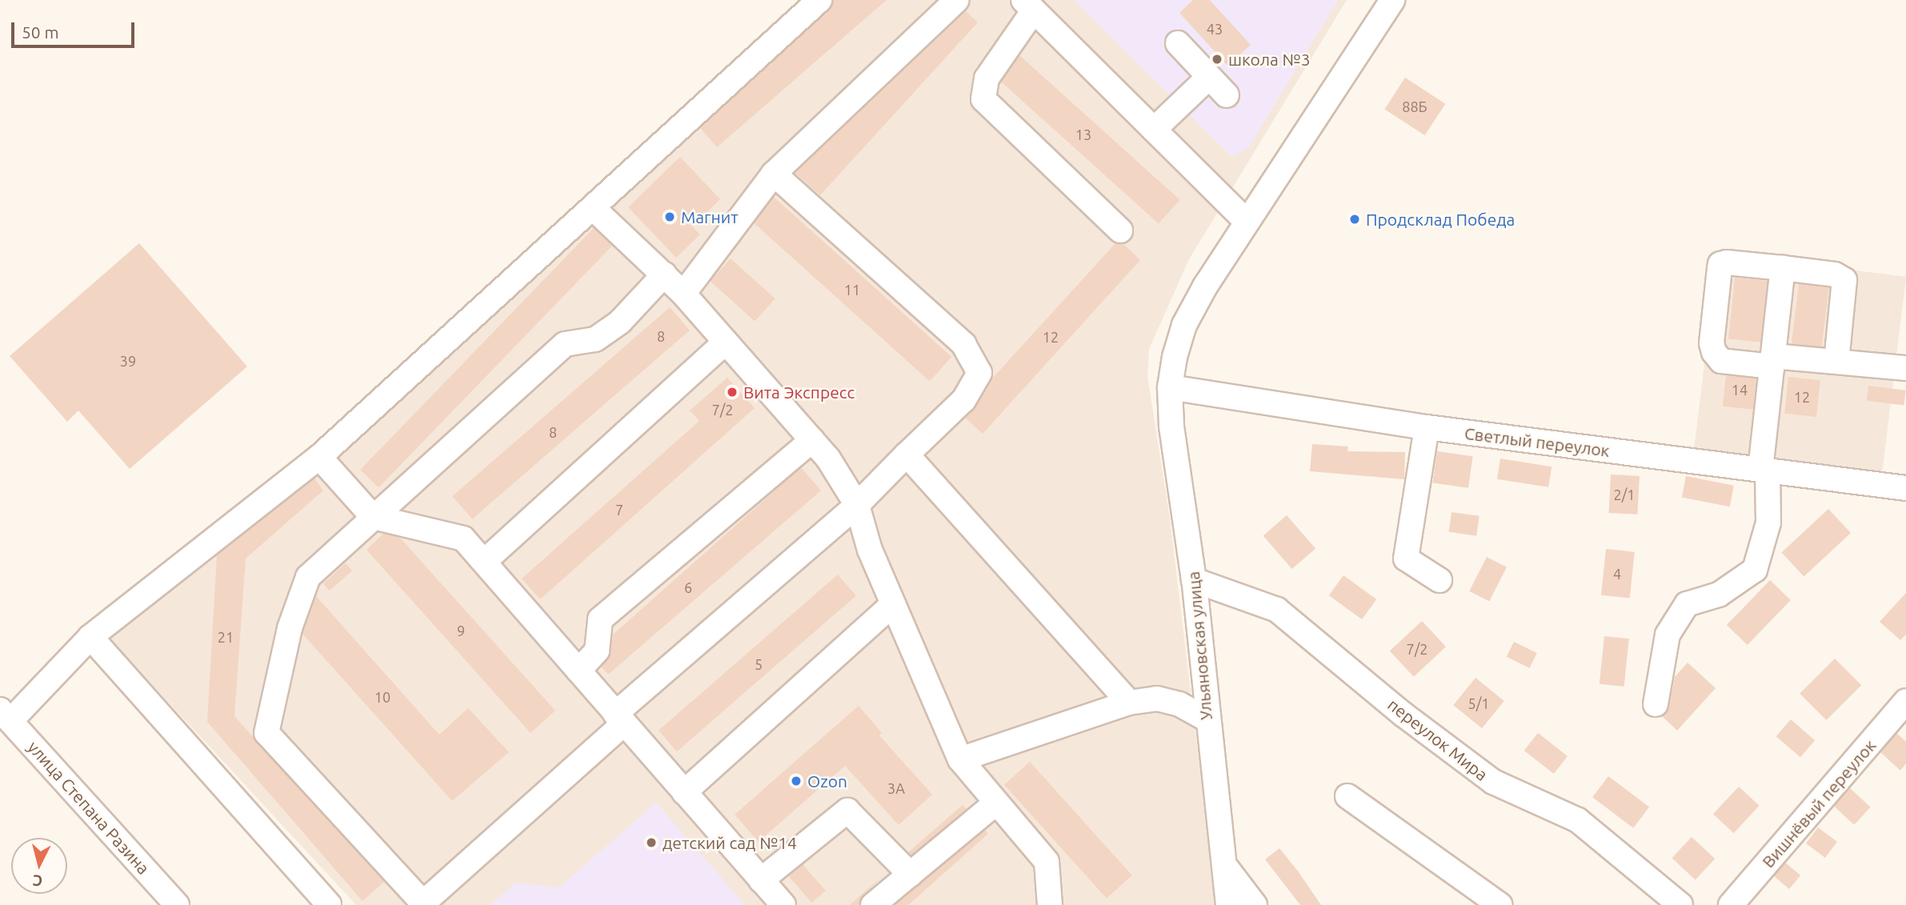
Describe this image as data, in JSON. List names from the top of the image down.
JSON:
{
  "streets": {
    "street": [
      "Светлый переулок",
      "Ульяновская улица",
      "переулок Мира",
      "Вишнёвый переулок",
      "улица Степана Разина"
    ]
  },
  "crossings": [
    ["Светлый переулок", "Ульяновская улица"],
    ["Ульяновская улица", "переулок Мира"]
  ],
  "places": [
    "школа №3",
    "Магнит",
    "Продсклад Победа",
    "Вита Экспресс",
    "Ozon",
    "детский сад №14"
  ],
  "house_numbers": [
    "43",
    "88Б",
    "13",
    "11",
    "8",
    "12",
    "39",
    "14",
    "12",
    "7/2",
    "8",
    "2/1",
    "7",
    "4",
    "6",
    "9",
    "21",
    "7/2",
    "5",
    "10",
    "5/1",
    "3А"
  ],
  "scale_bar": "50 m",
  "north": "bottom"
}
